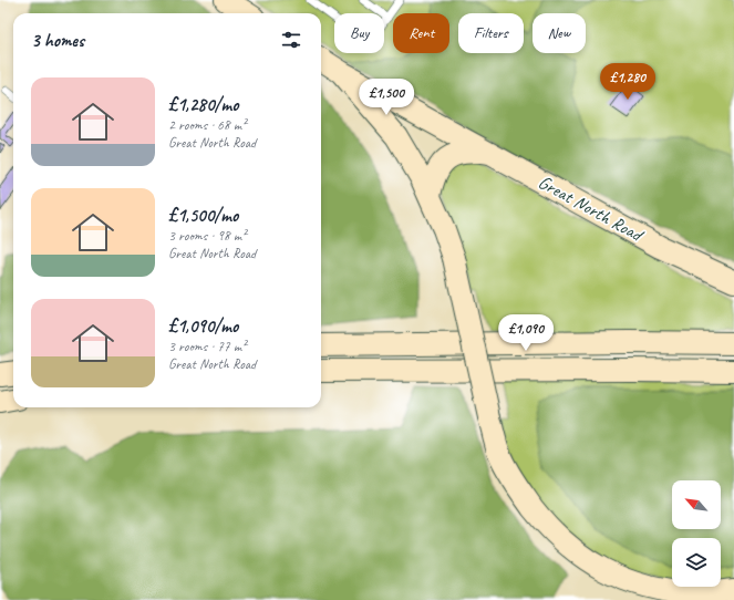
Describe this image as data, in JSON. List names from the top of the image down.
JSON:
{
  "streets": {
    "main road": ["Great North Road"]
  },
  "north": "top left",
  "page": {
    "chip": [
      "Buy",
      "Rent",
      "Filters",
      "New"
    ],
    "heading": "3 homes",
    "price": ["£1,280", "£1,500", "£1,090"],
    "list": [
      {
        "name": "£1,280/mo",
        "note": "2 rooms · 68 m² · Great North Road"
      },
      {
        "name": "£1,500/mo",
        "note": "3 rooms · 98 m² · Great North Road"
      },
      {
        "name": "£1,090/mo",
        "note": "3 rooms · 77 m² · Great North Road"
      }
    ]
  }
}
